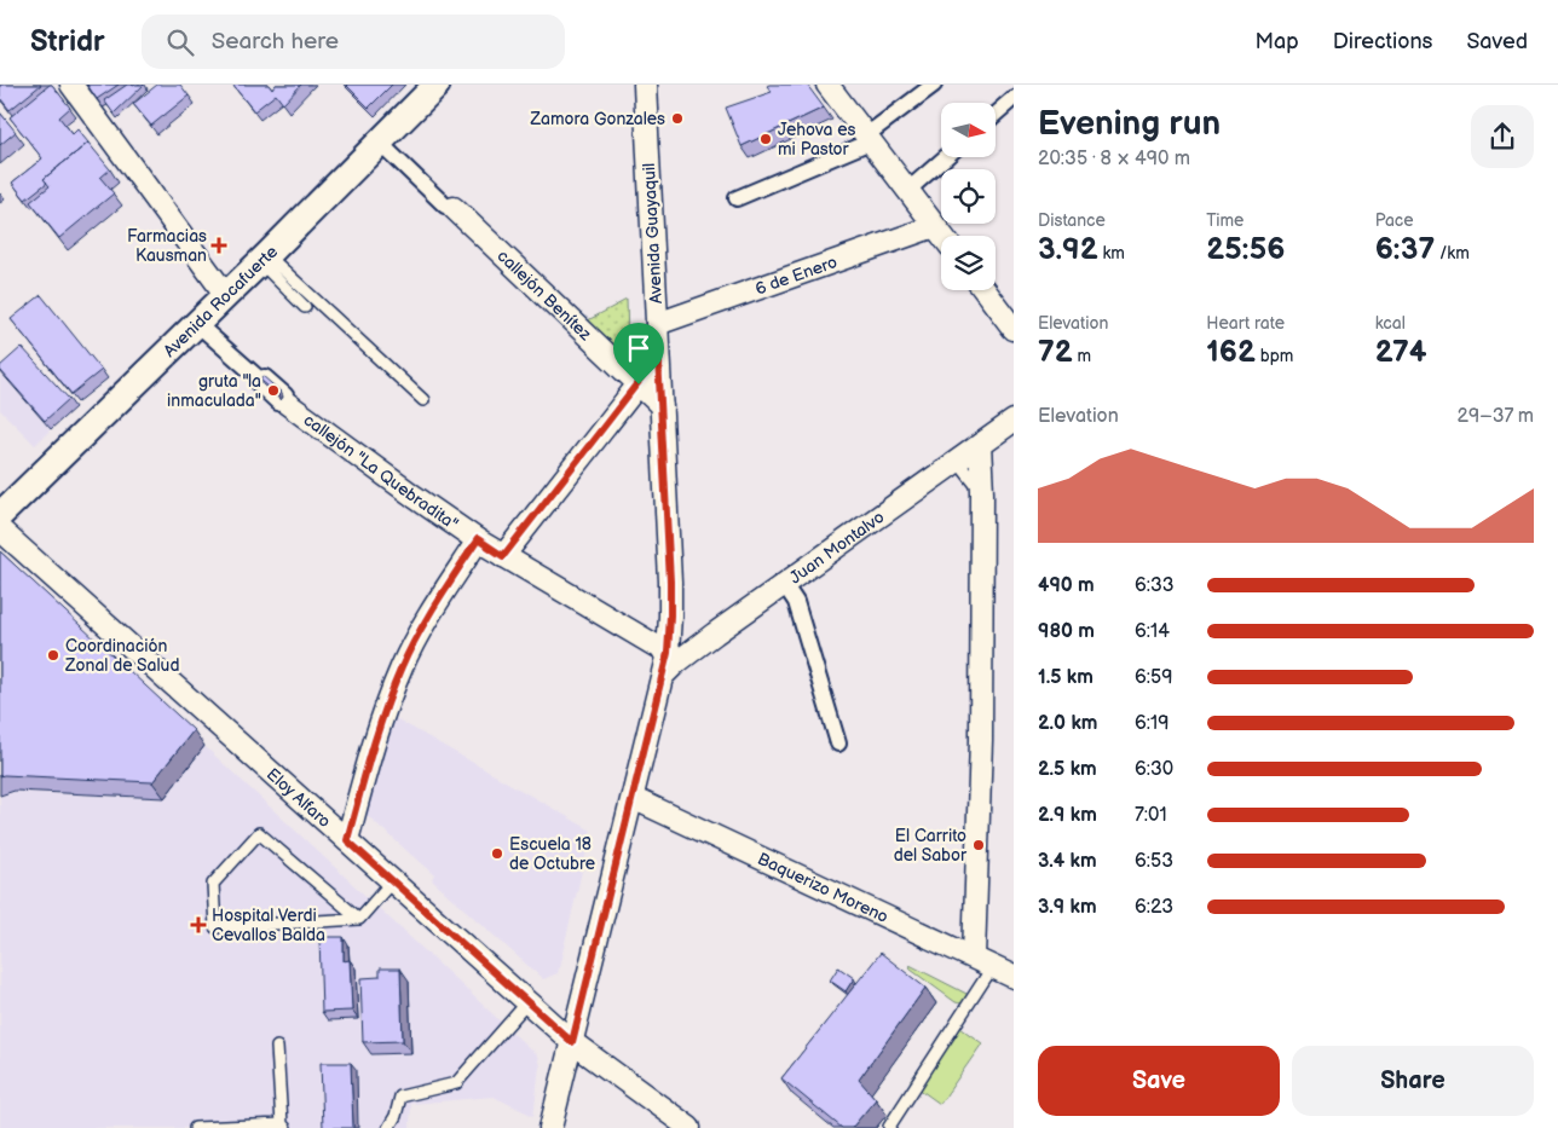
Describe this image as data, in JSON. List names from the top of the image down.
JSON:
{
  "streets": {
    "street": [
      "Avenida Guayaquil",
      "6 de Enero",
      "callejón Benítez",
      "Avenida Rocafuerte",
      "callejón \"La Quebradita\"",
      "Juan Montalvo",
      "Eloy Alfaro",
      "Baquerizo Moreno"
    ]
  },
  "crossings": [
    ["Avenida Guayaquil", "6 de Enero"],
    ["Avenida Guayaquil", "callejón Benítez"],
    ["Avenida Guayaquil", "Juan Montalvo"],
    ["Avenida Guayaquil", "Eloy Alfaro"],
    ["Avenida Guayaquil", "Baquerizo Moreno"],
    ["callejón Benítez", "Avenida Rocafuerte"],
    ["Avenida Rocafuerte", "callejón \"La Quebradita\""]
  ],
  "places": {
    "other": [
      "Zamora Gonzales",
      "Jehova es mi Pastor",
      "gruta \"la inmaculada\"",
      "Coordinación Zonal de Salud",
      "El Carrito del Sabor",
      "Escuela 18 de Octubre"
    ],
    "health": ["Farmacias Kausman", "Hospital Verdi Cevallos Balda"]
  },
  "north": "right",
  "page": {
    "header": "Stridr",
    "search": "Search here",
    "nav": ["Map", "Directions", "Saved"],
    "heading": ["Evening run", "20:35 · 8 × 490 m"],
    "stats": [
      ["Distance", "3.92 km"],
      ["Time", "25:56"],
      ["Pace", "6:37 /km"],
      ["Elevation", "72 m"],
      ["Heart rate", "162 bpm"],
      ["kcal", "274"]
    ],
    "chart": ["Elevation", "29–37 m"],
    "list": [
      {
        "name": "490 m",
        "note": "6:33"
      },
      {
        "name": "980 m",
        "note": "6:14"
      },
      {
        "name": "1.5 km",
        "note": "6:59"
      },
      {
        "name": "2.0 km",
        "note": "6:19"
      },
      {
        "name": "2.5 km",
        "note": "6:30"
      },
      {
        "name": "2.9 km",
        "note": "7:01"
      },
      {
        "name": "3.4 km",
        "note": "6:53"
      },
      {
        "name": "3.9 km",
        "note": "6:23"
      }
    ],
    "buttons": ["Save", "Share"]
  }
}
